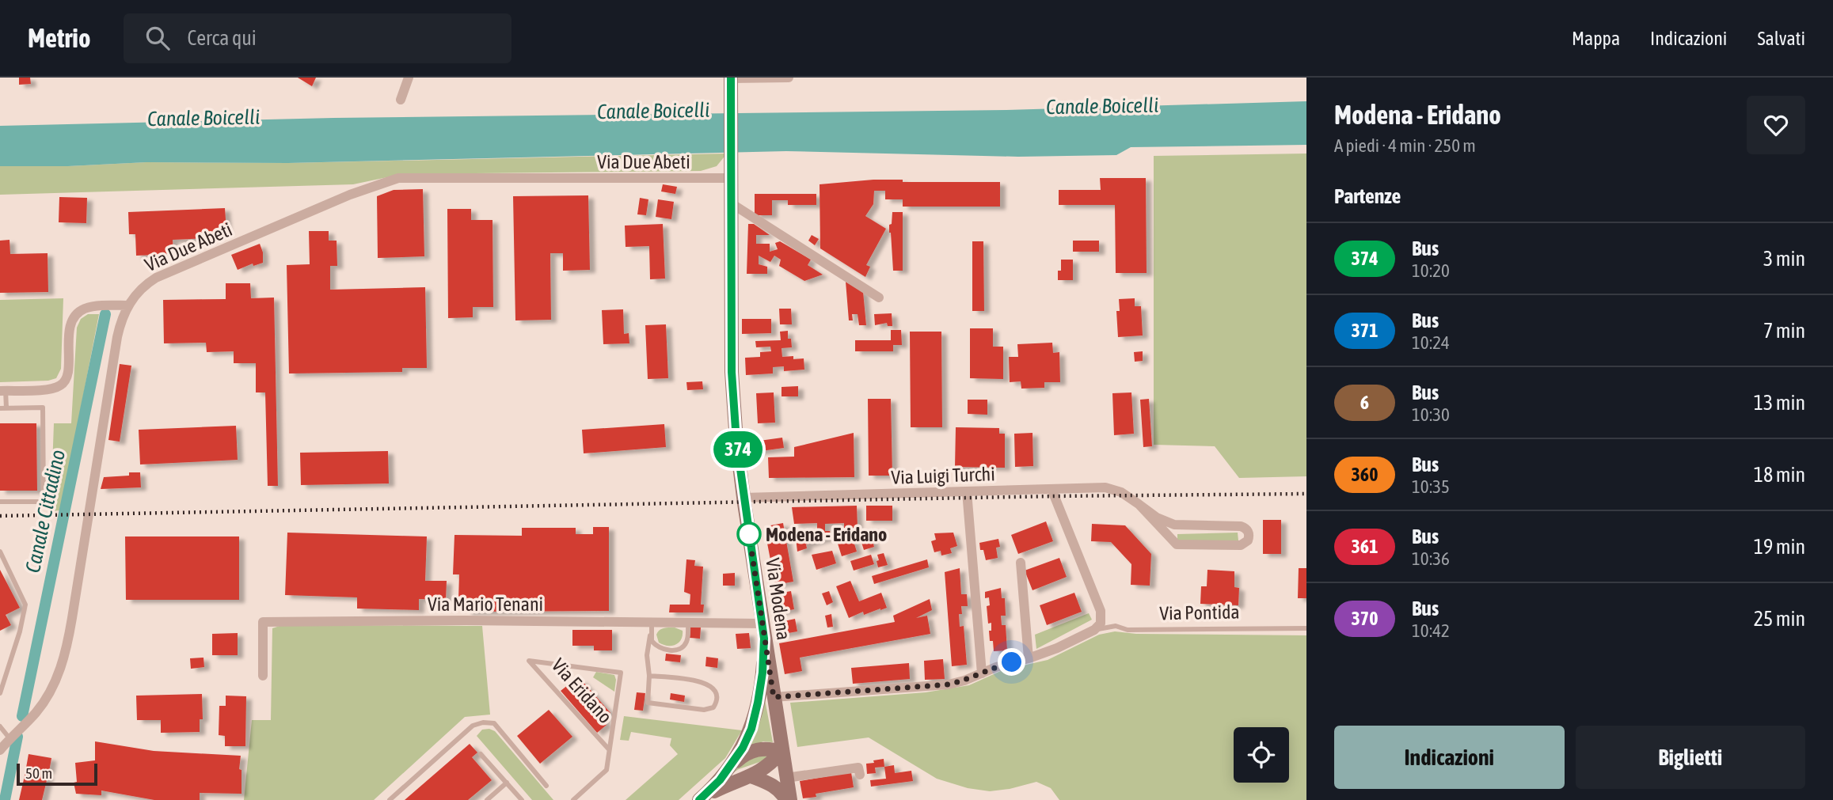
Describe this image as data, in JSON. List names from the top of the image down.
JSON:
{
  "streets": {
    "main road": ["Via Modena"],
    "street": [
      "Via Due Abeti",
      "Via Luigi Turchi",
      "Via Mario Tenani",
      "Via Pontida"
    ],
    "lane": ["Via Eridano"]
  },
  "crossings": [
    ["Via Due Abeti", "Via Modena"],
    ["Via Luigi Turchi", "Via Modena"],
    ["Via Modena", "Via Mario Tenani"],
    ["Via Modena", "Via Pontida"]
  ],
  "water": ["Canale Boicelli", "Canale Cittadino"],
  "places": ["Modena - Eridano"],
  "lines": ["bus line 374"],
  "scale_bar": "50 m",
  "page": {
    "header": "Metrio",
    "search": "Cerca qui",
    "nav": ["Mappa", "Indicazioni", "Salvati"],
    "on_map": "374",
    "heading": [
      ["Modena - Eridano", "A piedi · 4 min · 250 m"],
      "Partenze"
    ],
    "list": [
      {
        "mark": "374",
        "name": "Bus",
        "note": "10:20",
        "value": "3 min"
      },
      {
        "mark": "371",
        "name": "Bus",
        "note": "10:24",
        "value": "7 min"
      },
      {
        "mark": "6",
        "name": "Bus",
        "note": "10:30",
        "value": "13 min"
      },
      {
        "mark": "360",
        "name": "Bus",
        "note": "10:35",
        "value": "18 min"
      },
      {
        "mark": "361",
        "name": "Bus",
        "note": "10:36",
        "value": "19 min"
      },
      {
        "mark": "370",
        "name": "Bus",
        "note": "10:42",
        "value": "25 min"
      }
    ],
    "buttons": ["Indicazioni", "Biglietti"],
    "scale": "50 m"
  }
}
